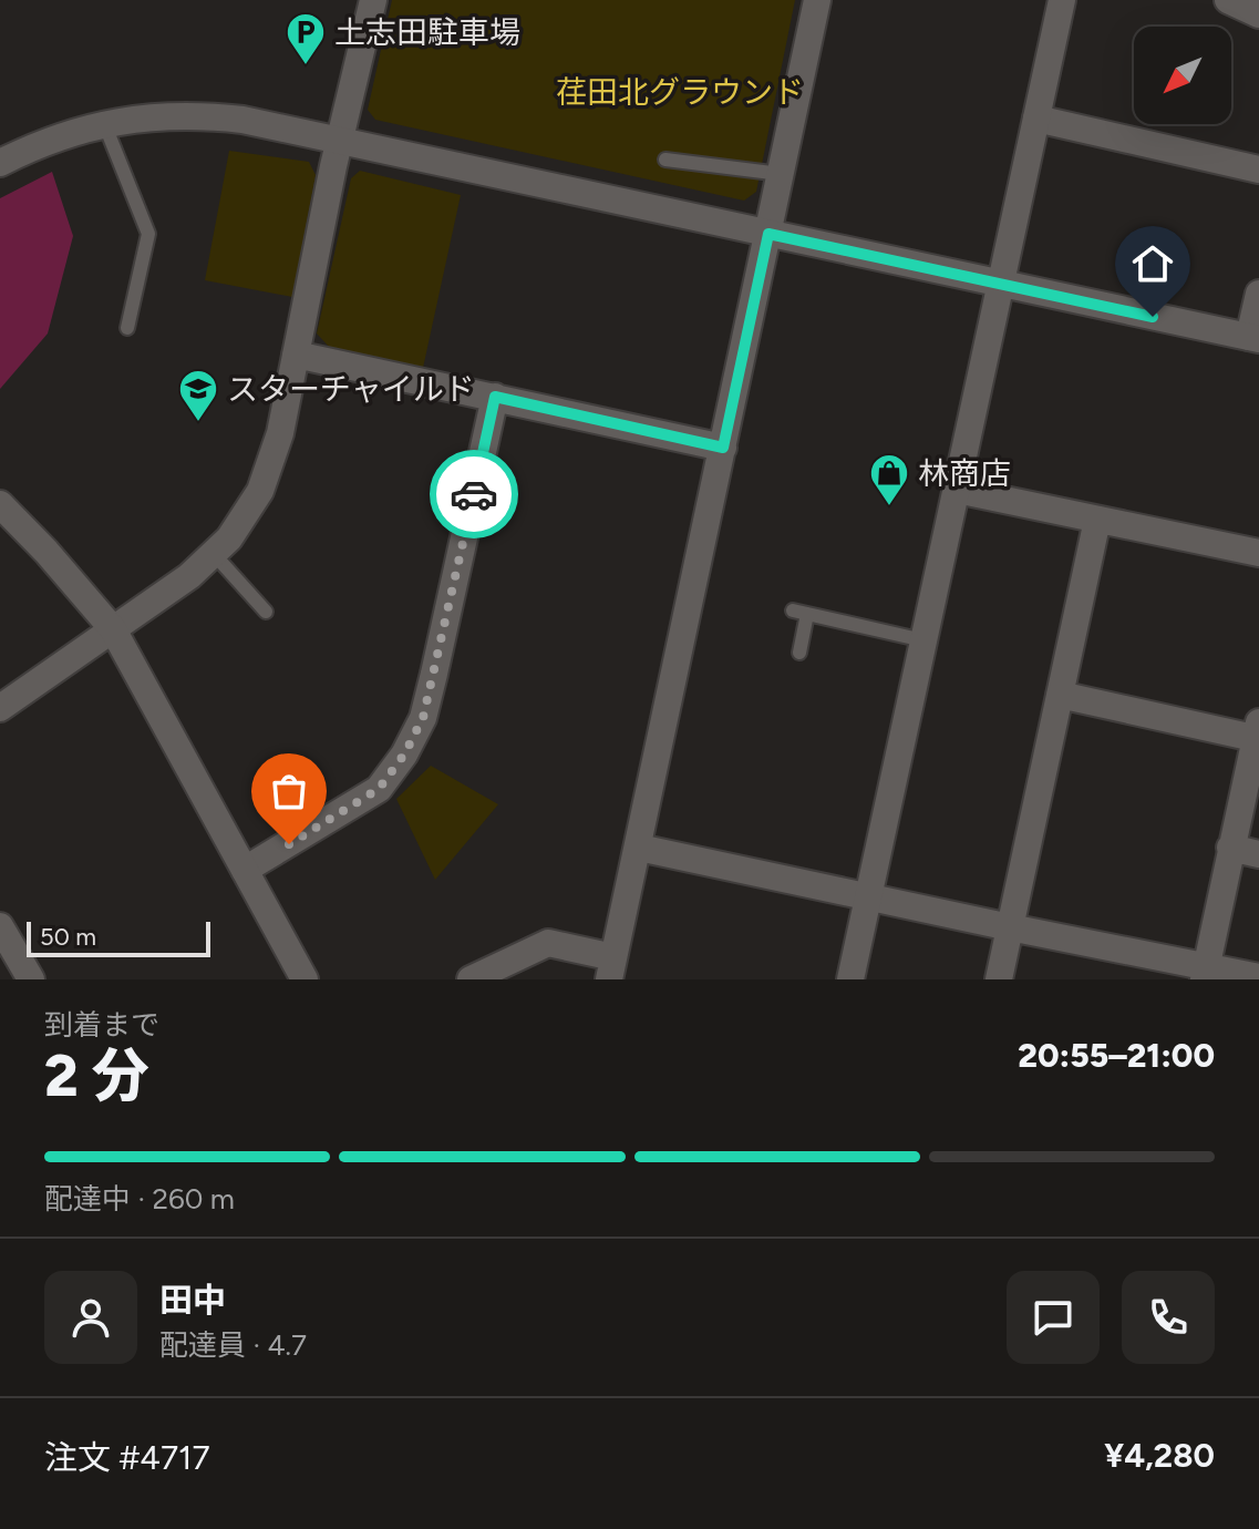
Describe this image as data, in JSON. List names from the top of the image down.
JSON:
{
  "parks": ["荏田北グラウンド"],
  "places": {
    "parking": ["土志田駐車場"],
    "school or university": ["スターチャイルド"],
    "shop": ["林商店"]
  },
  "scale_bar": "50 m",
  "north": "bottom left",
  "page": {
    "scale": "50 m",
    "heading": ["2 分", "到着まで", "20:55–21:00"],
    "panel": [
      "田中",
      "配達員 · 4.7",
      "注文 #4717",
      "¥4,280"
    ],
    "bar": "配達中 · 260 m"
  }
}
